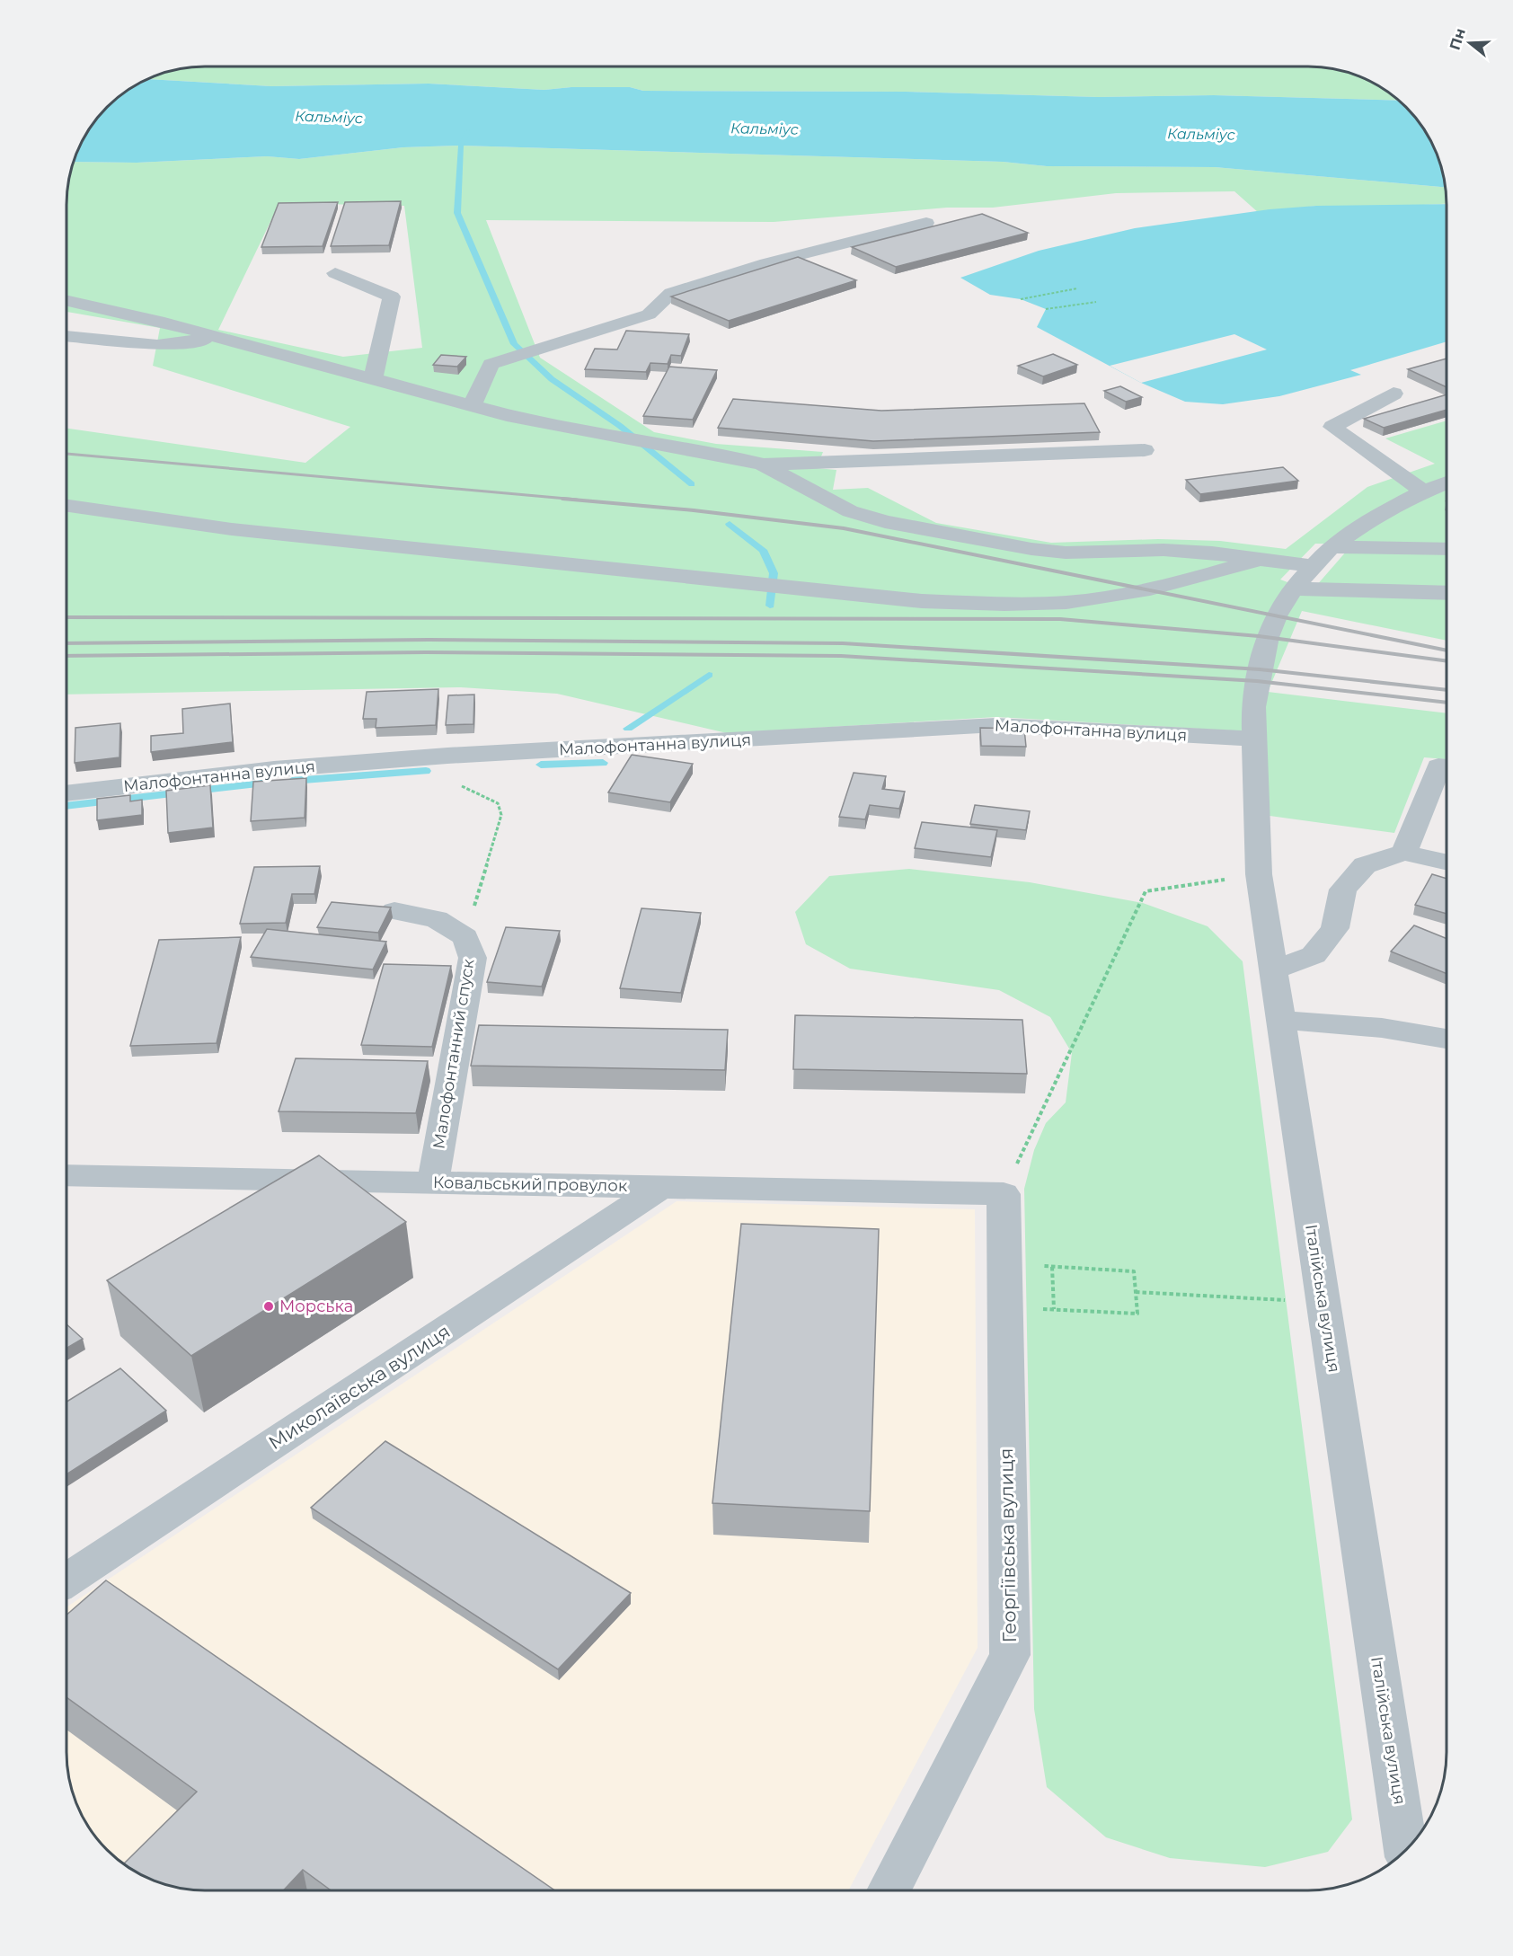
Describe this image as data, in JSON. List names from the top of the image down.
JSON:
{
  "streets": {
    "street": [
      "Малофонтанна вулиця",
      "Малофонтанний спуск",
      "Ковальський провулок",
      "Італійська вулиця",
      "Миколаївська вулиця",
      "Георгіївська вулиця"
    ]
  },
  "crossings": [
    ["Малофонтанна вулиця", "Італійська вулиця"],
    ["Малофонтанний спуск", "Ковальський провулок"],
    ["Ковальський провулок", "Миколаївська вулиця"],
    ["Ковальський провулок", "Георгіївська вулиця"]
  ],
  "water": ["Кальміус"],
  "places": ["Морська"],
  "north": "left"
}
